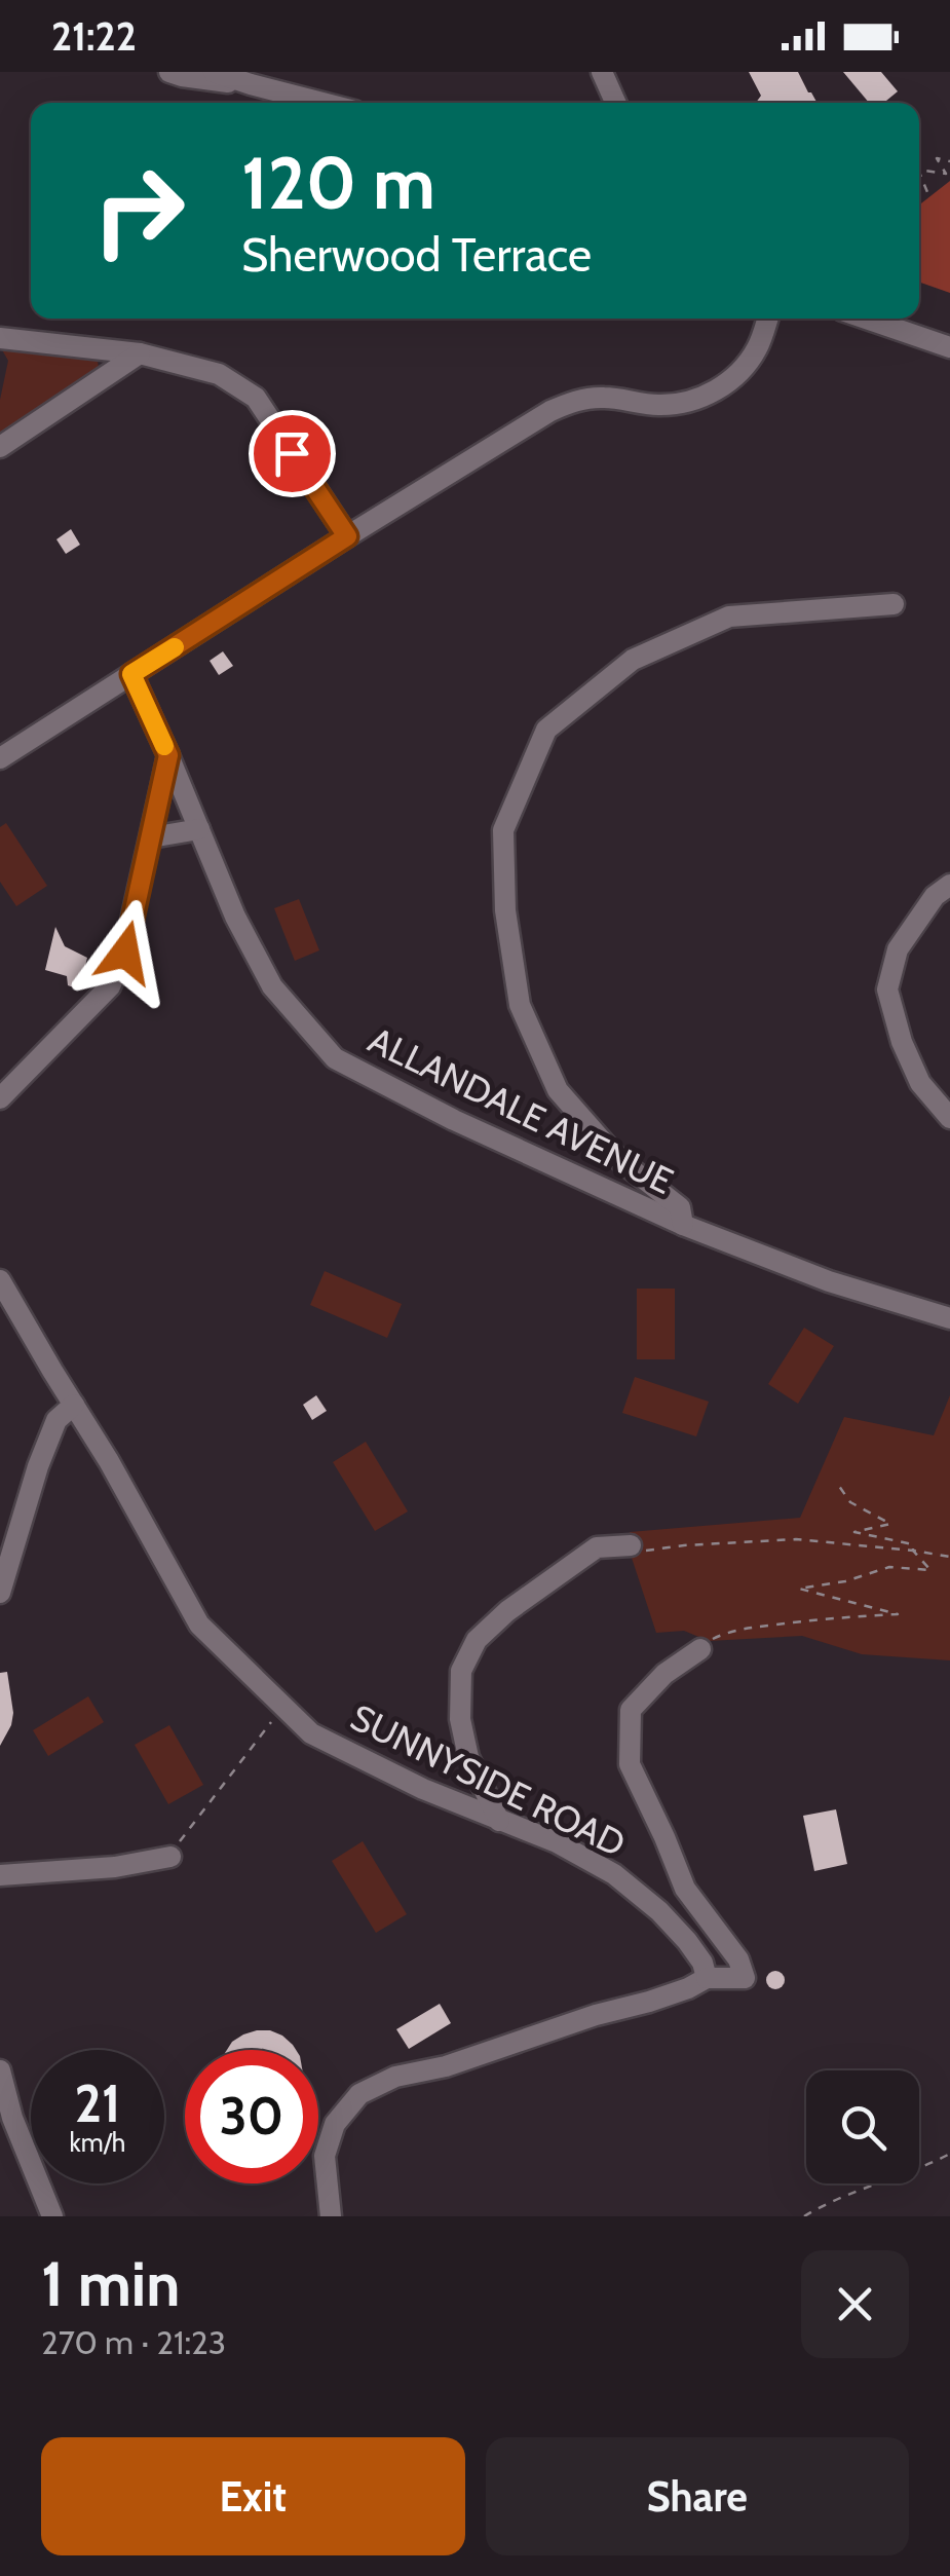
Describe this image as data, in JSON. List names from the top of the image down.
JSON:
{
  "streets": {
    "street": ["ALLANDALE AVENUE", "SUNNYSIDE ROAD"]
  },
  "page": {
    "status": "21:22",
    "turn": ["120 m", "Sherwood Terrace"],
    "speed": "21 km/h",
    "limit": "30",
    "heading": ["1 min", "270 m · 21:23"],
    "buttons": ["Exit", "Share"]
  }
}
